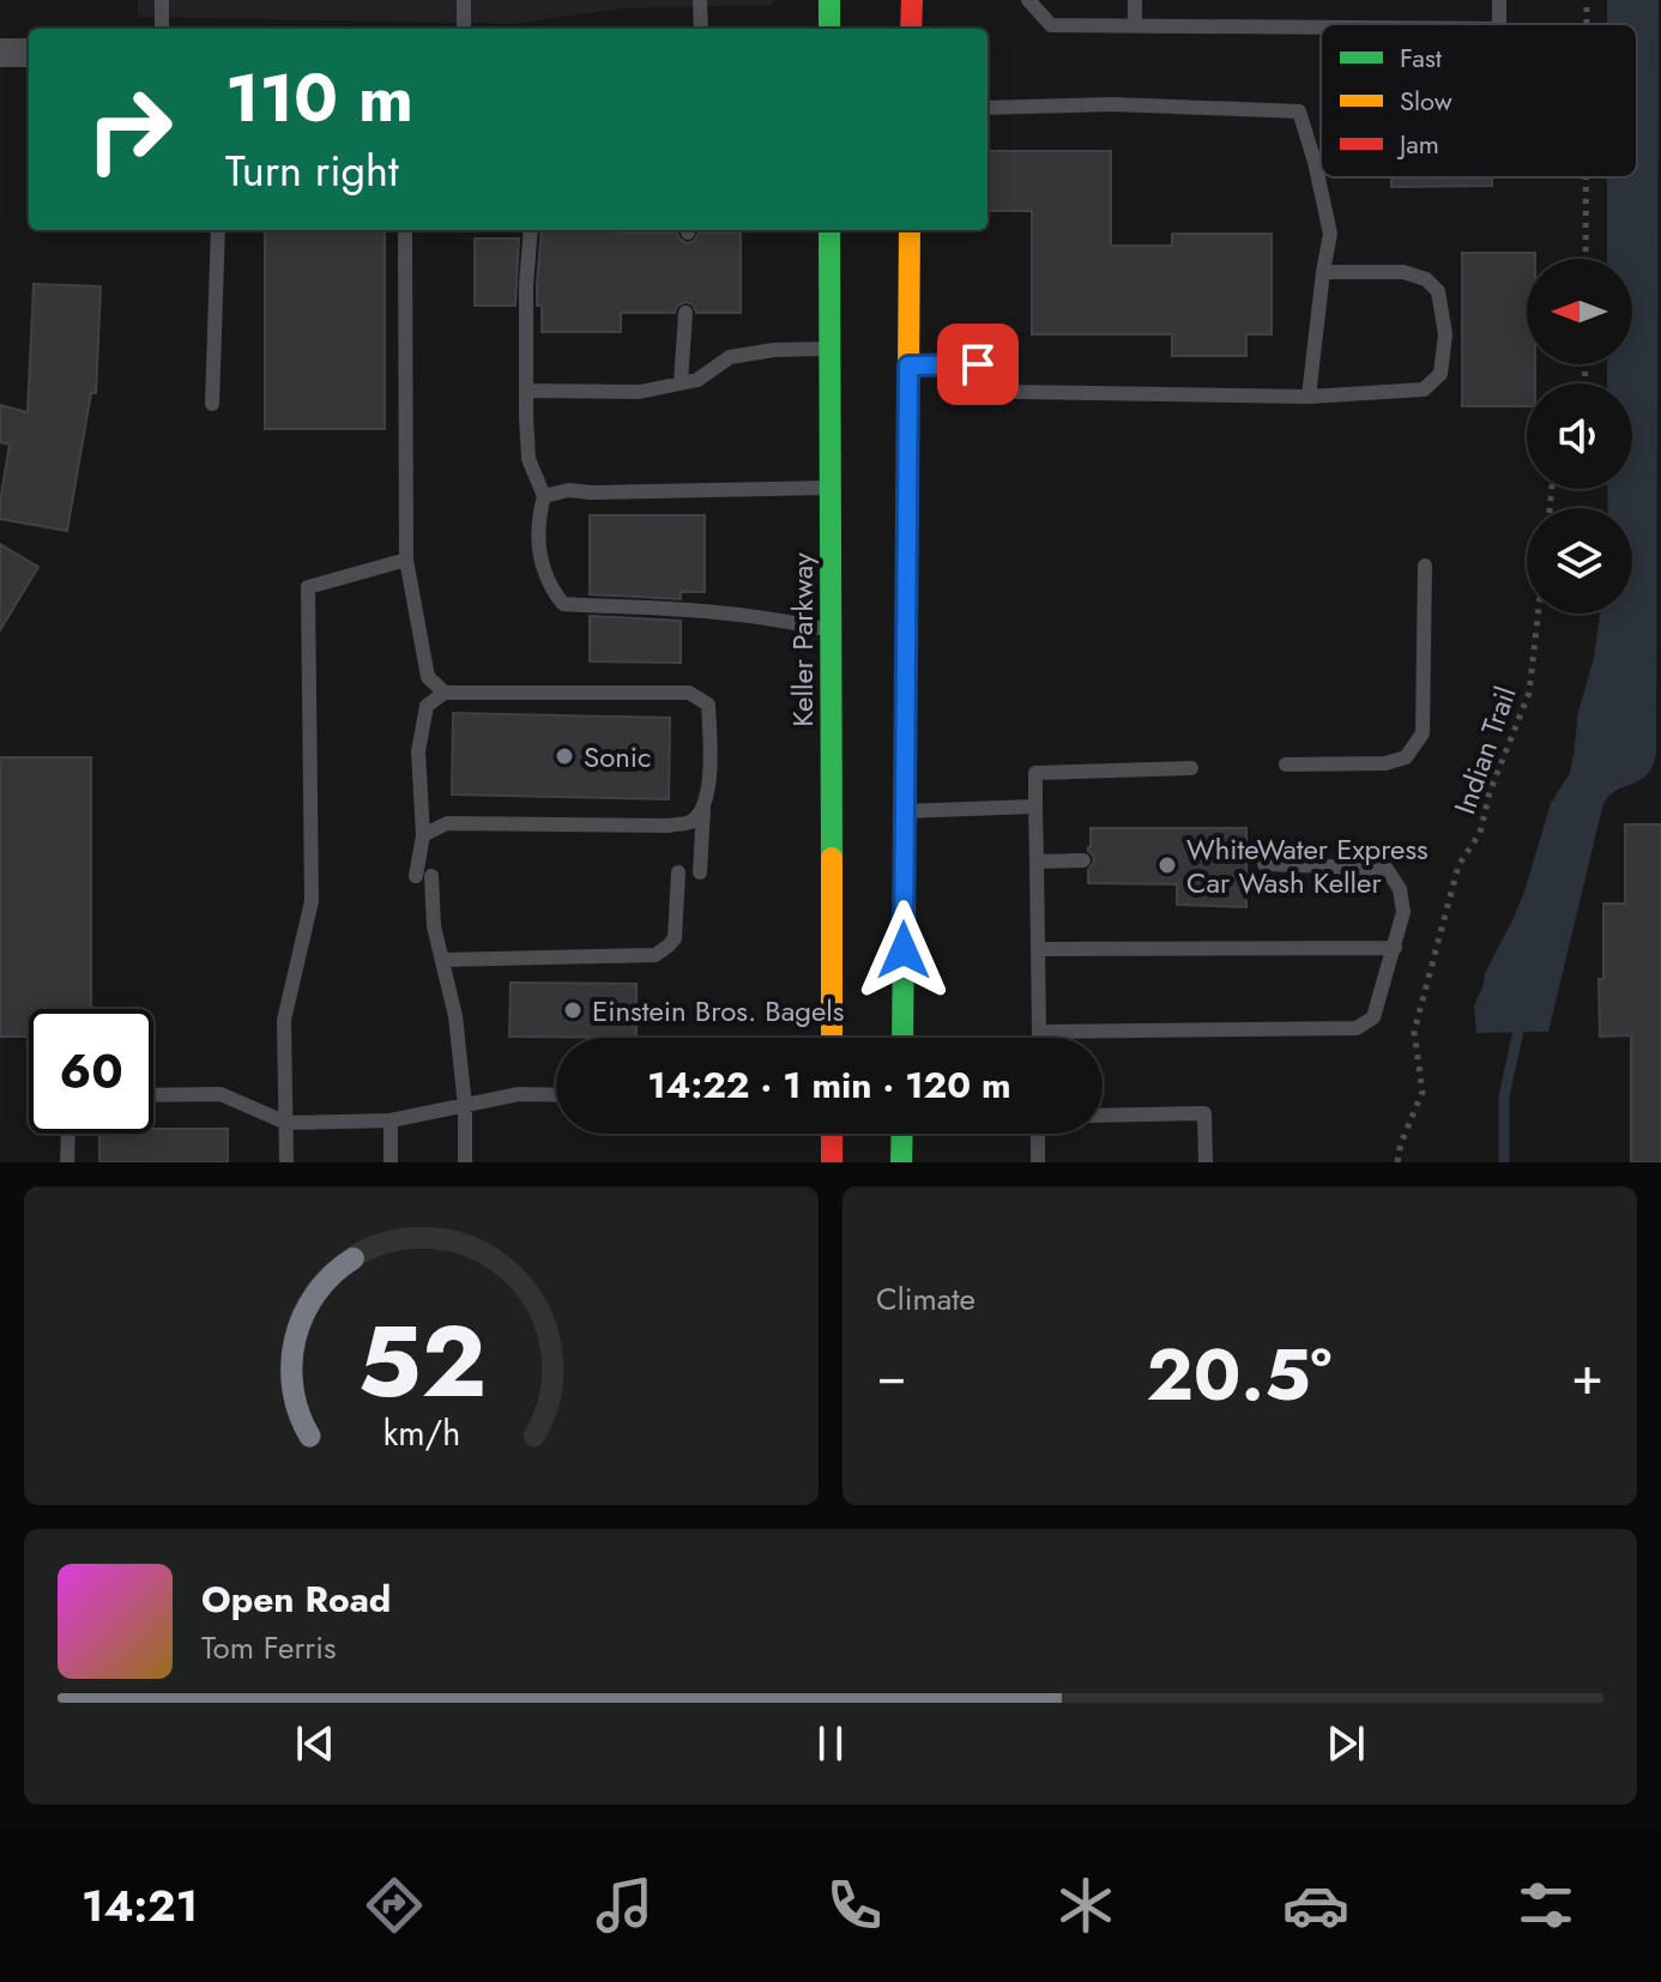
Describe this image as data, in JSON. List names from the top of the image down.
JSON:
{
  "streets": {
    "main road": ["Keller Parkway"],
    "path": ["Indian Trail"]
  },
  "places": ["Sonic", "WhiteWater Express Car Wash Keller", "Einstein Bros. Bagels"],
  "legend": ["Fast", "Slow", "Jam"],
  "north": "left",
  "page": {
    "turn": ["110 m", "Turn right"],
    "limit": "60",
    "trip": "14:22 · 1 min · 120 m",
    "tile": "Climate",
    "heat": ["−", "20.5°", "+"],
    "song": ["Open Road", "Tom Ferris"],
    "tabs": "14:21",
    "gauge": ["52", "km/h"]
  }
}
